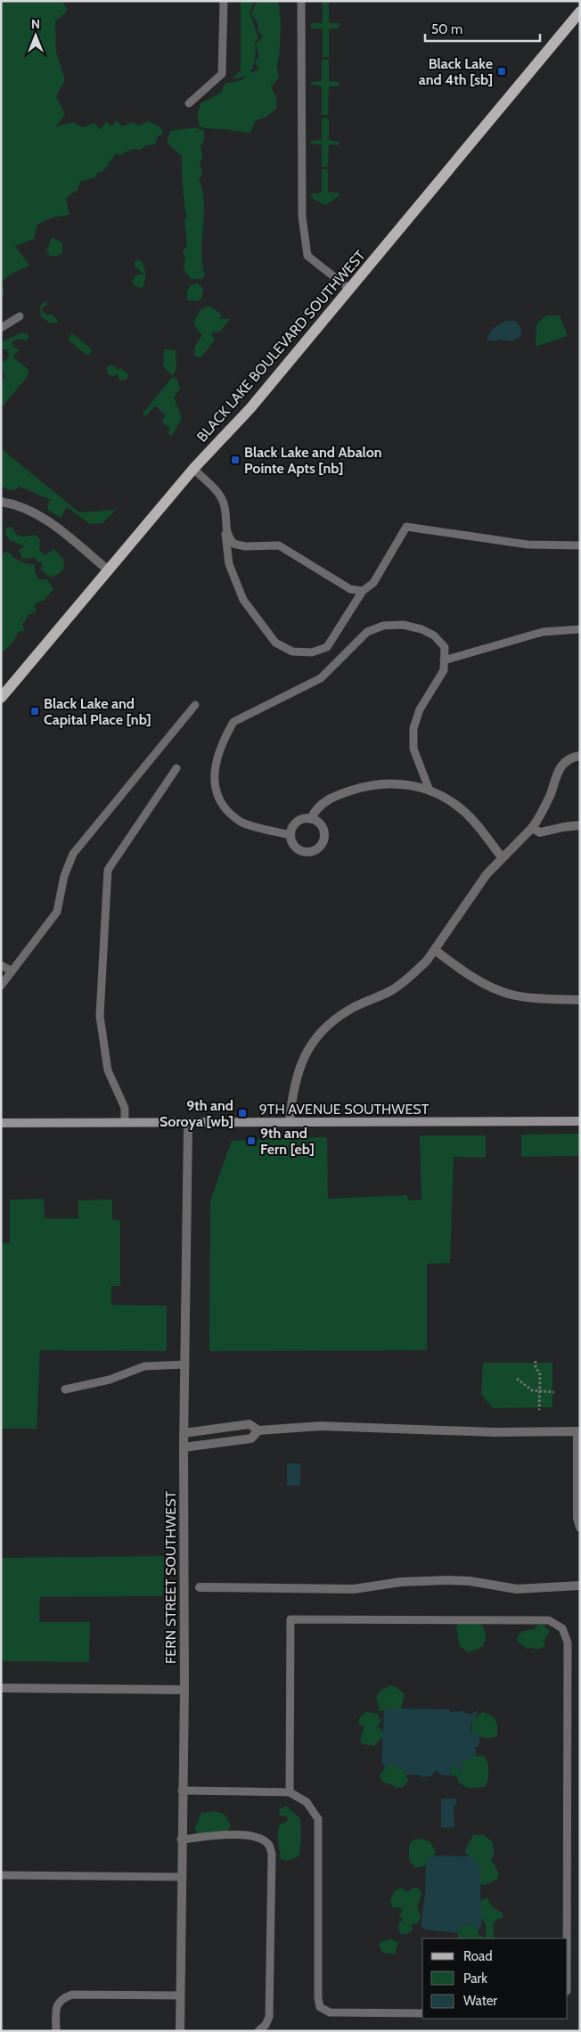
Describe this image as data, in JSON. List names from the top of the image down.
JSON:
{
  "streets": {
    "main road": ["BLACK LAKE BOULEVARD SOUTHWEST"],
    "street": ["9TH AVENUE SOUTHWEST", "FERN STREET SOUTHWEST"]
  },
  "crossings": [
    ["9TH AVENUE SOUTHWEST", "FERN STREET SOUTHWEST"]
  ],
  "places": {
    "transit": [
      "Black Lake and 4th [sb]",
      "Black Lake and Abalon Pointe Apts [nb]",
      "Black Lake and Capital Place [nb]",
      "9th and Soroya [wb]",
      "9th and Fern [eb]"
    ]
  },
  "legend": ["Road", "Park", "Water"],
  "scale_bar": "50 m",
  "north": "top"
}
